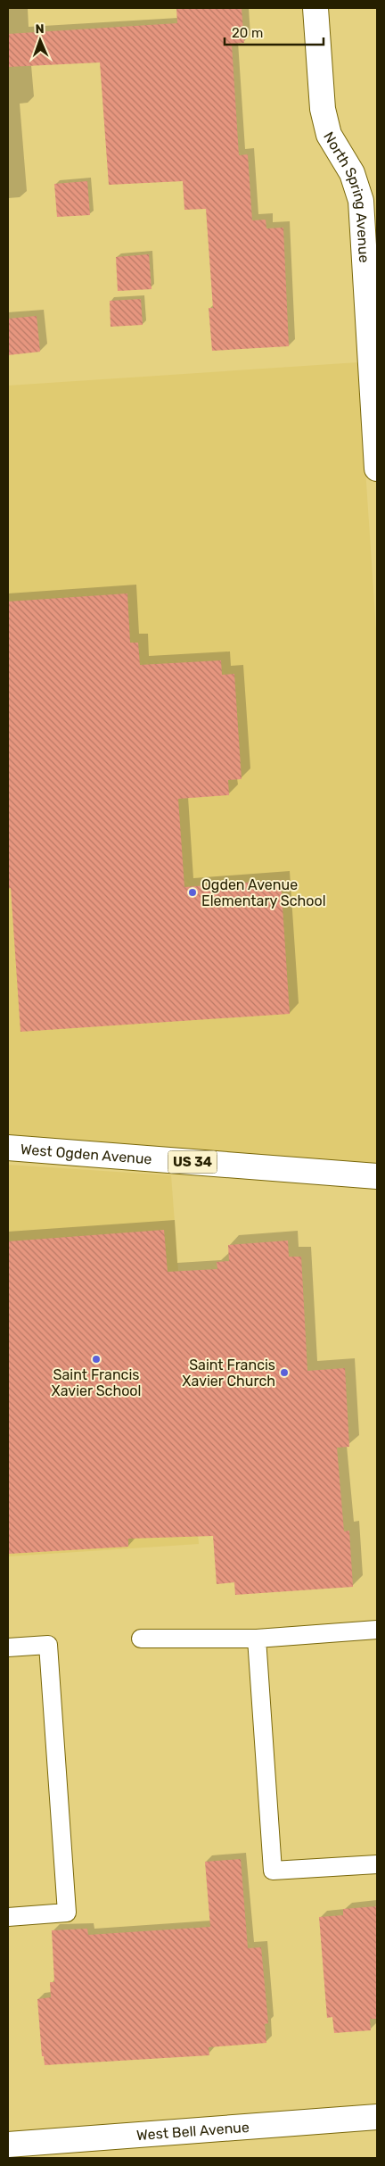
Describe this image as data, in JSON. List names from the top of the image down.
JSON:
{
  "streets": {
    "street": [
      "North Spring Avenue",
      "West Ogden Avenue",
      "US 34",
      "West Bell Avenue"
    ]
  },
  "places": ["Ogden Avenue Elementary School", "Saint Francis Xavier School", "Saint Francis Xavier Church"],
  "scale_bar": "20 m",
  "north": "top"
}
